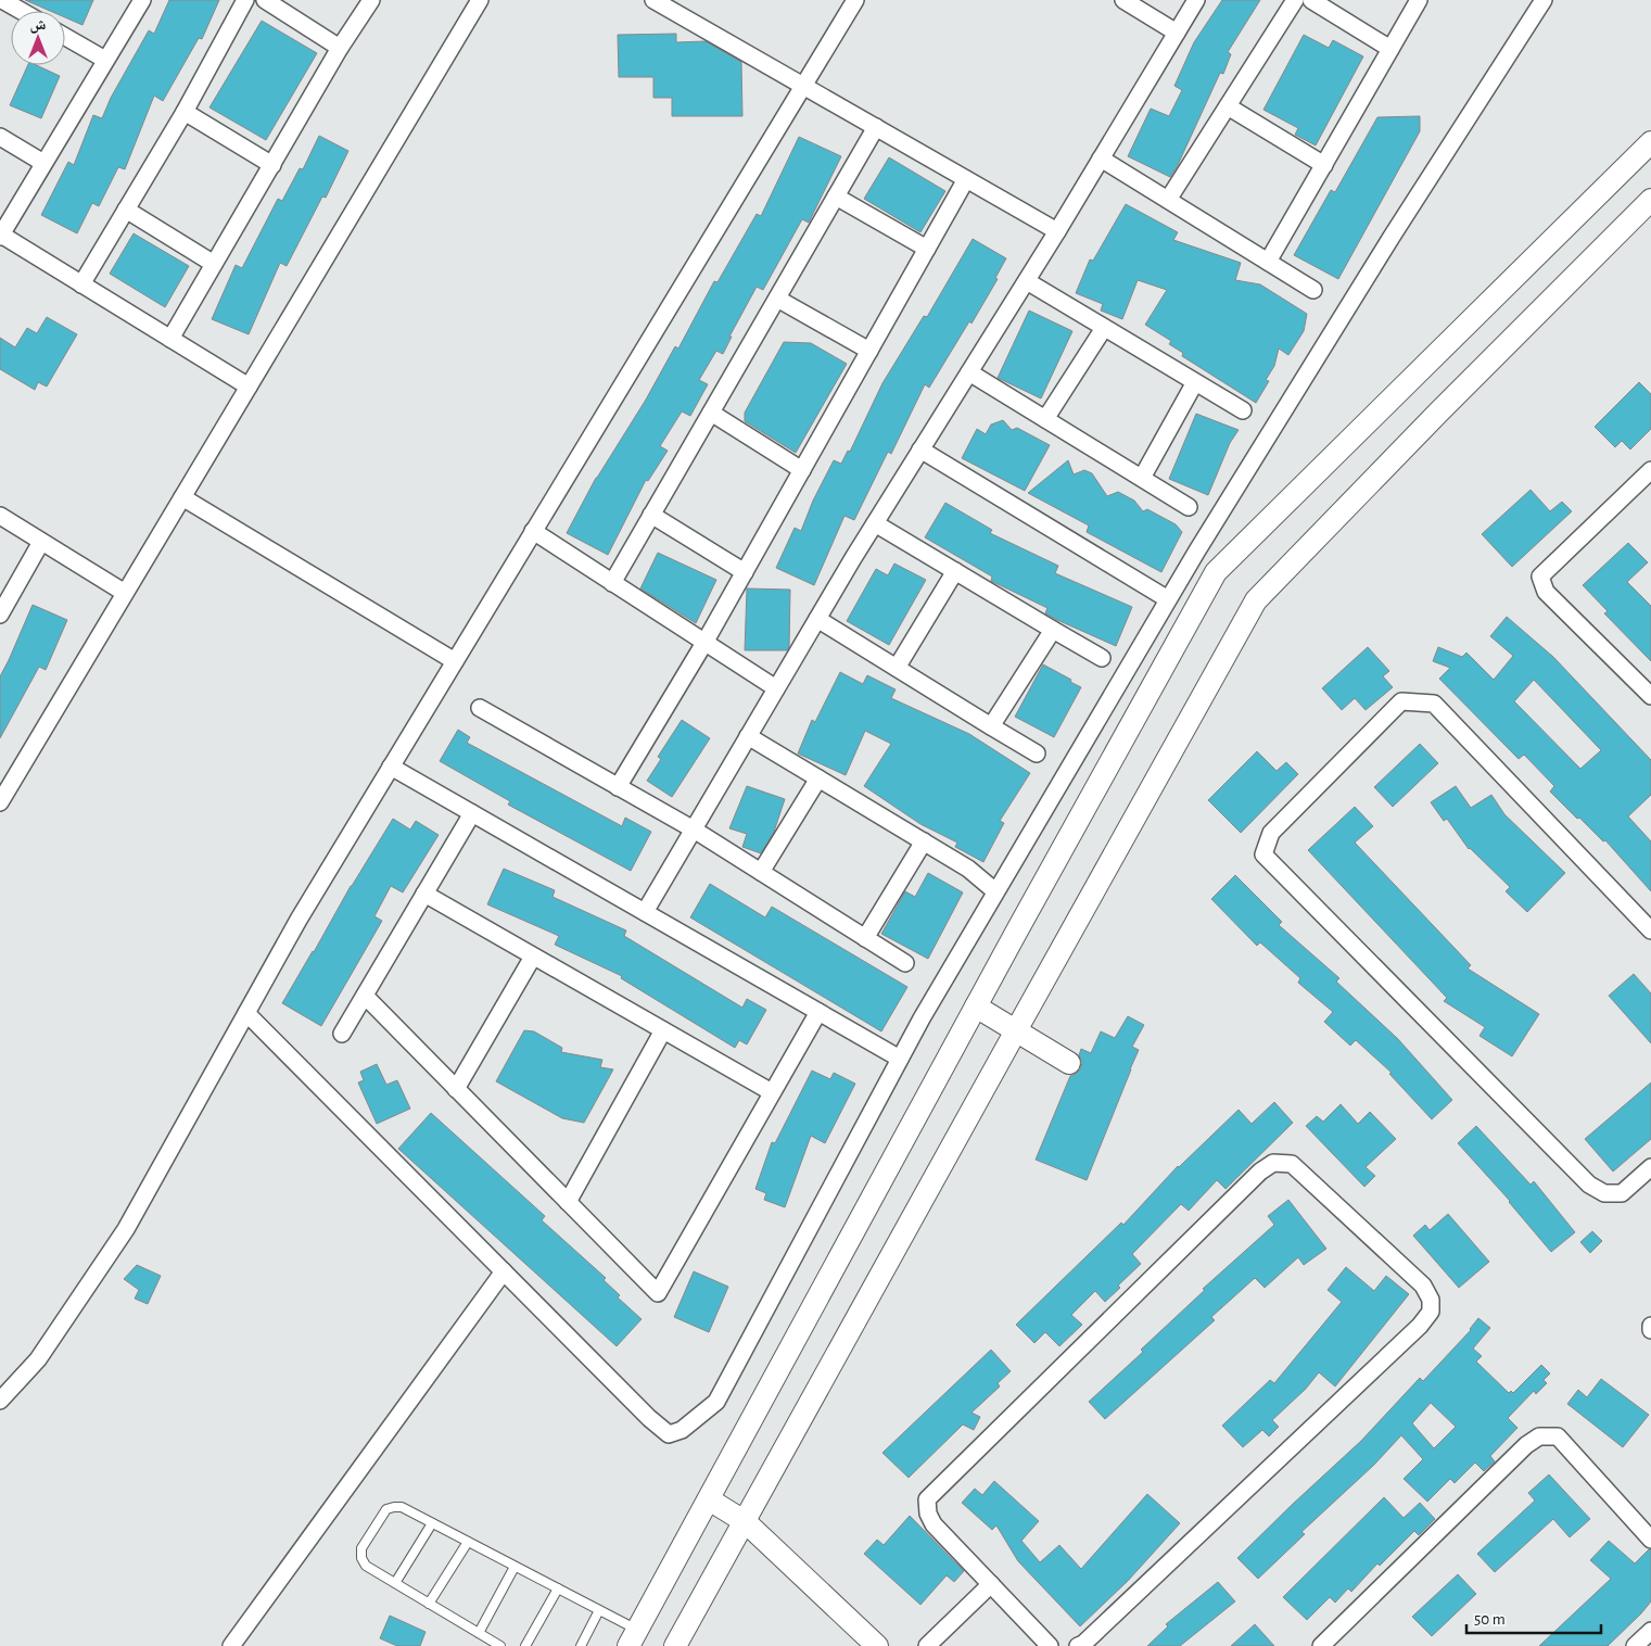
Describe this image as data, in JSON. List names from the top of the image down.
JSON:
{
  "scale_bar": "50 m",
  "north": "top"
}
